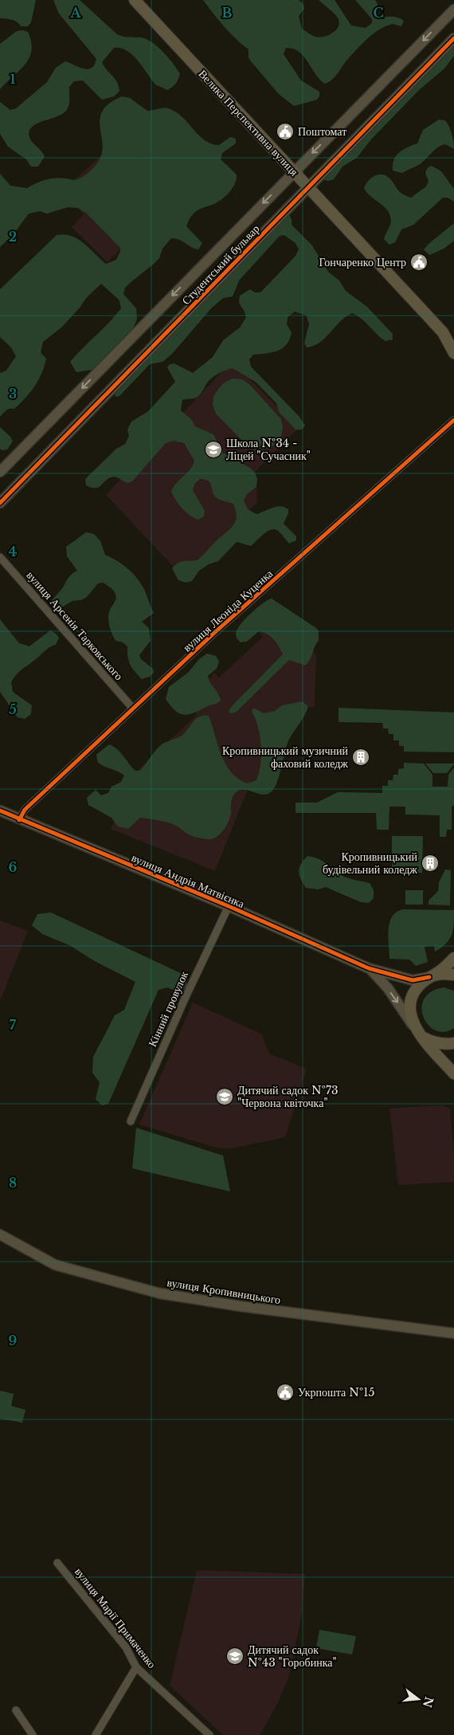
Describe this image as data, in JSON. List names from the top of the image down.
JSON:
{
  "streets": {
    "main road": ["Велика Перспективна вулиця"],
    "street": [
      "Студентський бульвар",
      "вулиця Леоніда Куценка",
      "вулиця Арсенія Тарковського",
      "вулиця Андрія Матвієнка",
      "Кінний провулок",
      "вулиця Кропивницького",
      "вулиця Марії Примаченко"
    ]
  },
  "crossings": [
    ["Велика Перспективна вулиця", "Студентський бульвар"],
    ["вулиця Леоніда Куценка", "вулиця Арсенія Тарковського"],
    ["вулиця Леоніда Куценка", "вулиця Андрія Матвієнка"],
    ["вулиця Андрія Матвієнка", "Кінний провулок"]
  ],
  "places": {
    "public building": ["Поштомат", "Гончаренко Центр", "Укрпошта №15"],
    "school or university": ["Школа №34 - Ліцей \"Сучасник\"", "Дитячий садок №73 \"Червона квіточка\"", "Дитячий садок №43 \"Горобинка\""],
    "building": ["Кропивницький музичний фаховий коледж", "Кропивницький будівельний коледж"]
  },
  "north": "right",
  "grid": {
    "columns": ["A", "B", "C"],
    "rows": [
      "1",
      "2",
      "3",
      "4",
      "5",
      "6",
      "7",
      "8",
      "9"
    ]
  }
}
